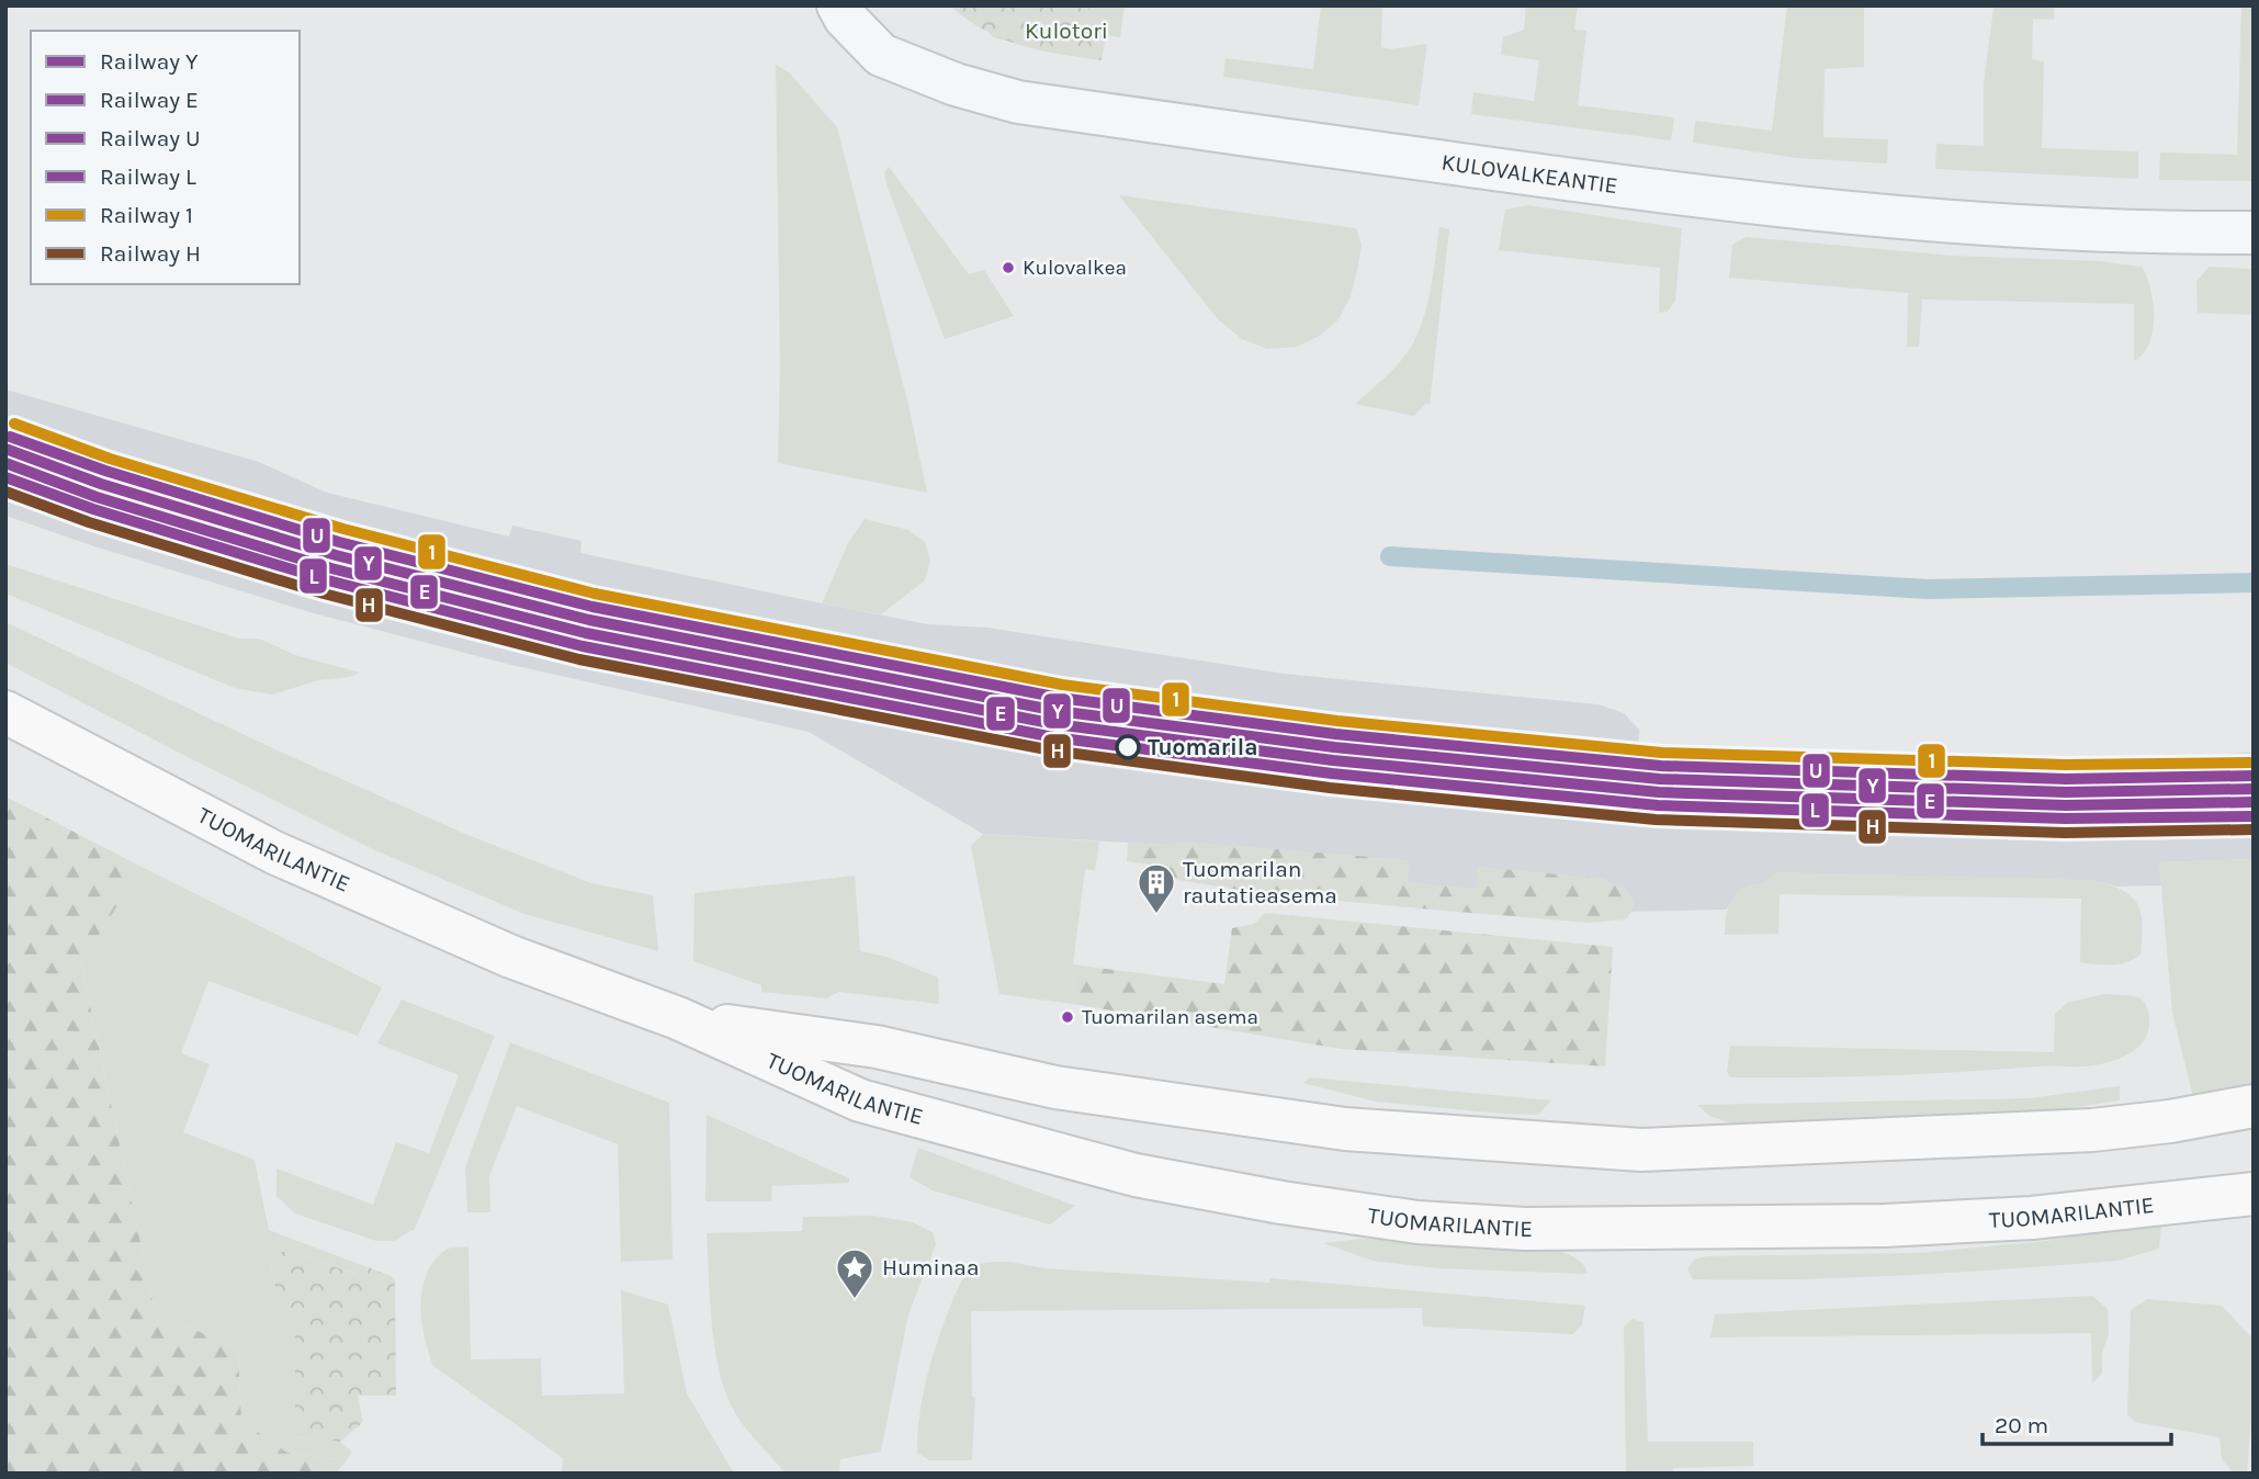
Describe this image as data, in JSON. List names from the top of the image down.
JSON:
{
  "streets": {
    "main road": ["TUOMARILANTIE"],
    "street": ["KULOVALKEANTIE"]
  },
  "parks": ["Kulotori"],
  "places": {
    "other": ["Kulovalkea", "Tuomarila", "Tuomarilan asema"],
    "building": ["Tuomarilan rautatieasema"],
    "place": ["Huminaa"]
  },
  "lines": [
    "rail line 1",
    "rail line U",
    "rail line Y",
    "rail line E",
    "rail line L",
    "rail line H"
  ],
  "legend": [
    "Railway Y",
    "Railway E",
    "Railway U",
    "Railway L",
    "Railway 1",
    "Railway H"
  ],
  "scale_bar": "20 m"
}
